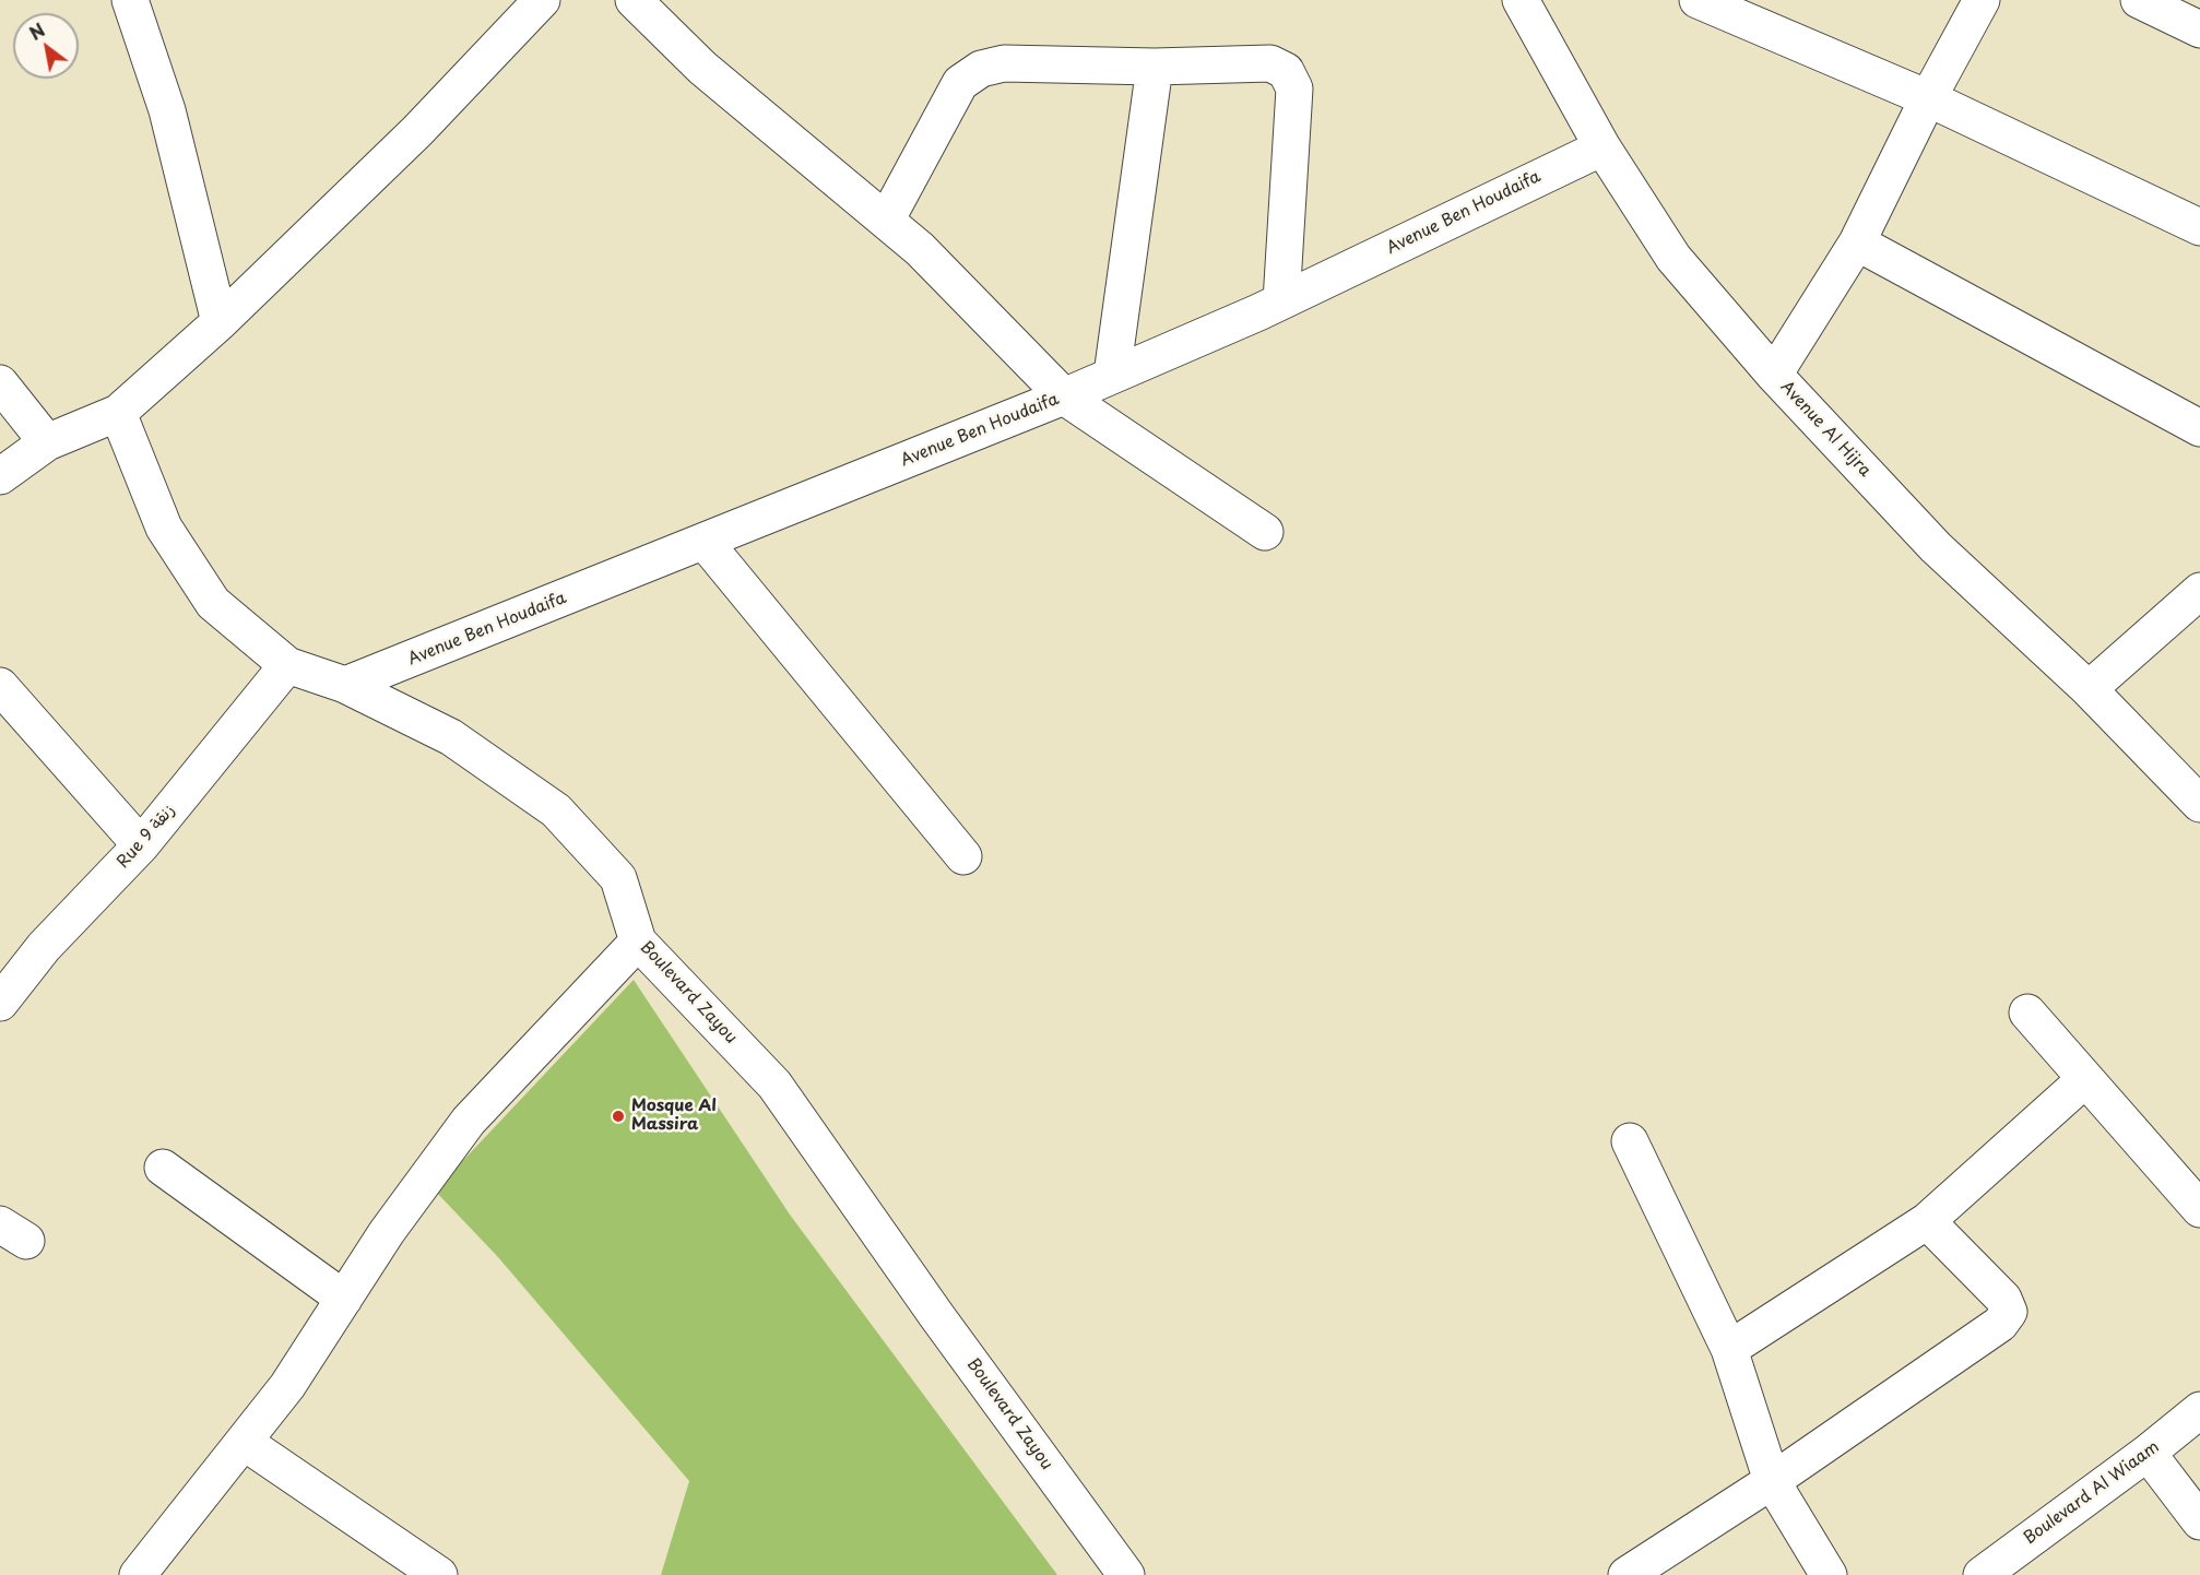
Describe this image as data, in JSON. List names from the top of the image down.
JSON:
{
  "streets": {
    "street": [
      "Avenue Ben Houdaifa",
      "Avenue Al Hijra",
      "Rue 9 زنقة",
      "Boulevard Zayou",
      "Boulevard Al Wiaam"
    ]
  },
  "crossings": [
    ["Avenue Ben Houdaifa", "Avenue Al Hijra"],
    ["Avenue Ben Houdaifa", "Boulevard Zayou"],
    ["Rue 9 زنقة", "Boulevard Zayou"]
  ],
  "places": ["Mosque Al Massira"],
  "north": "top left"
}
